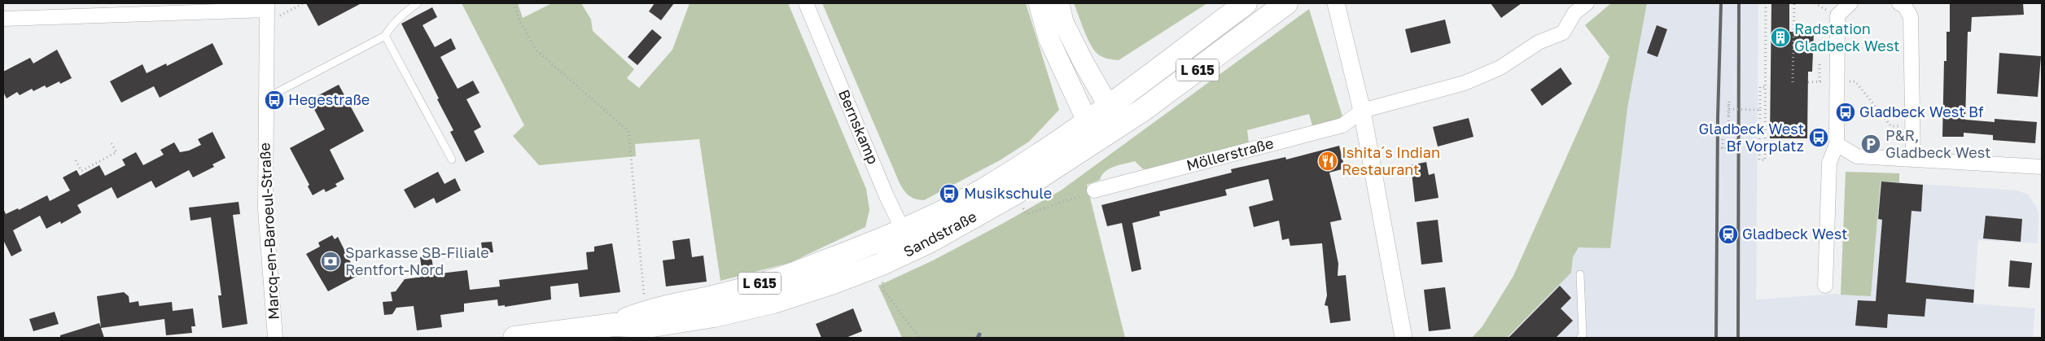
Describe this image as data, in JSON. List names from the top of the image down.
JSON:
{
  "streets": {
    "main road": ["L 615", "Sandstraße"],
    "street": ["Bernskamp", "Möllerstraße", "Marcq-en-Baroeul-Straße"]
  },
  "crossings": [
    ["Bernskamp", "Sandstraße"]
  ],
  "places": {
    "building": ["Radstation Gladbeck West"],
    "bus stop": [
      "Hegestraße",
      "Gladbeck West Bf",
      "Gladbeck West Bf Vorplatz",
      "Musikschule"
    ],
    "parking": ["P&R, Gladbeck West"],
    "restaurant": ["Ishita´s Indian Restaurant"],
    "station": ["Gladbeck West"],
    "bank": ["Sparkasse SB-Filiale Rentfort-Nord"]
  }
}
